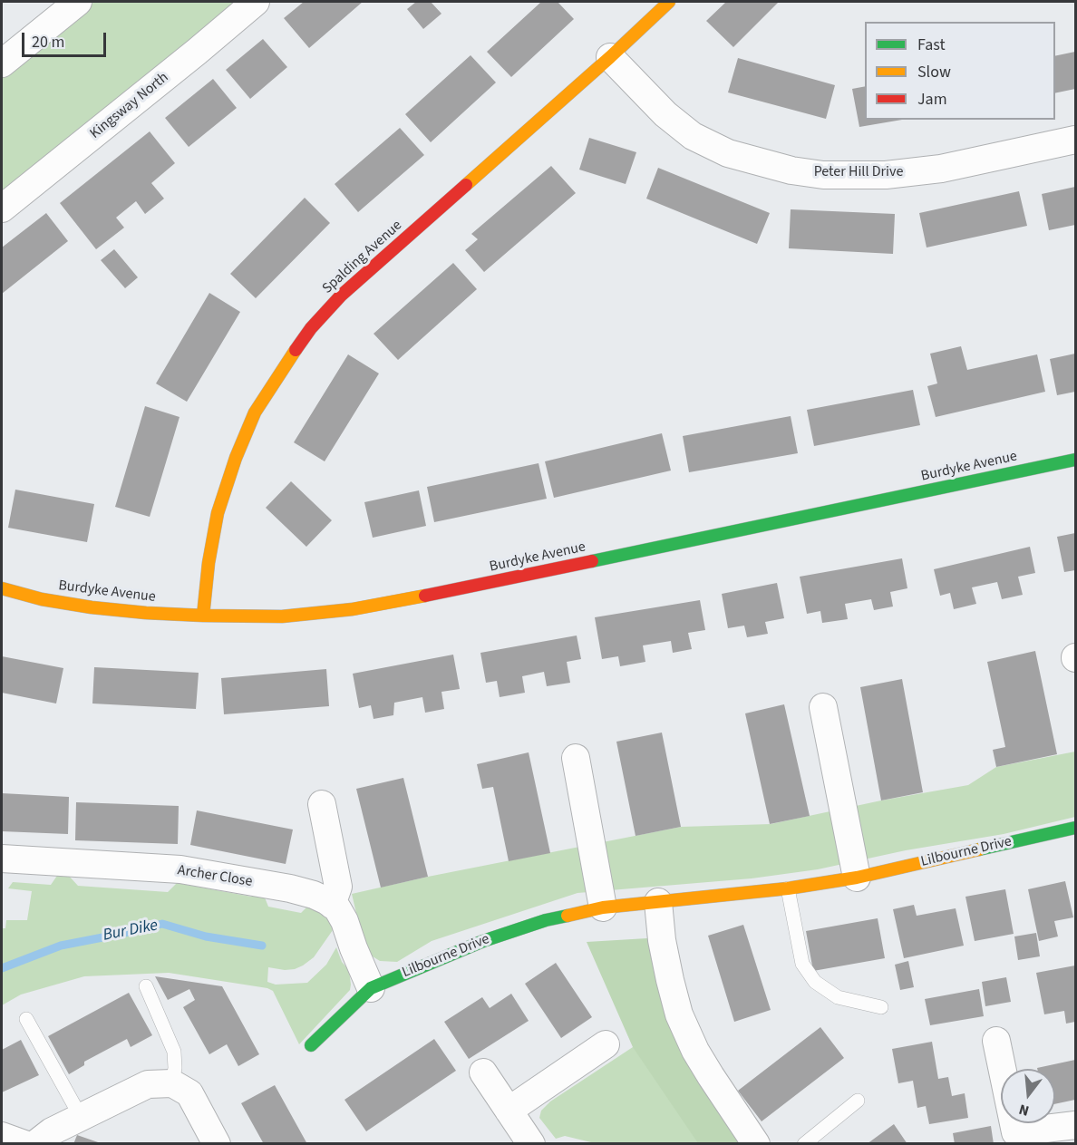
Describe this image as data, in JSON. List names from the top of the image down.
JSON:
{
  "streets": {
    "street": [
      "Kingsway North",
      "Peter Hill Drive",
      "Spalding Avenue",
      "Burdyke Avenue",
      "Lilbourne Drive",
      "Archer Close"
    ]
  },
  "crossings": [
    ["Peter Hill Drive", "Spalding Avenue"],
    ["Spalding Avenue", "Burdyke Avenue"]
  ],
  "water": ["Bur Dike"],
  "legend": ["Fast", "Slow", "Jam"],
  "scale_bar": "20 m",
  "north": "bottom"
}
